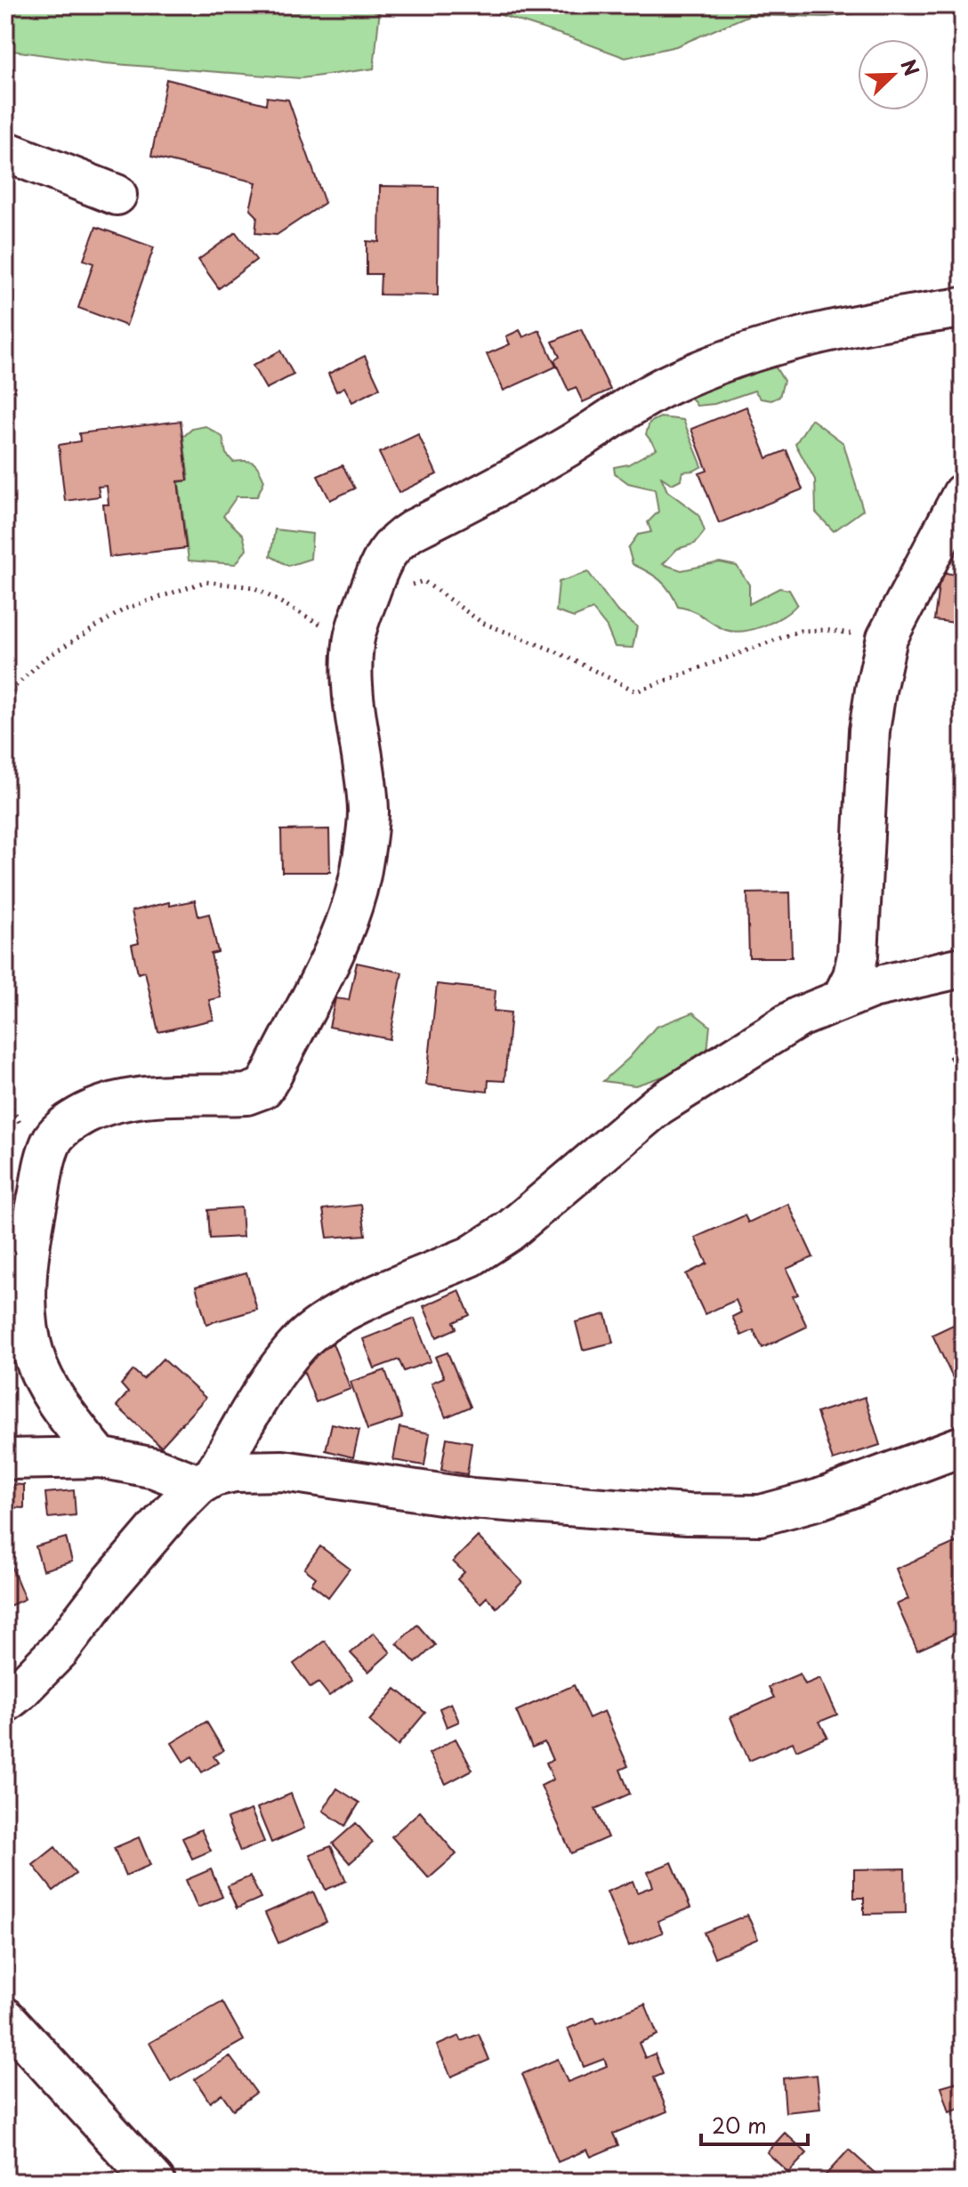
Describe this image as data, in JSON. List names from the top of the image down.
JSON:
{
  "scale_bar": "20 m",
  "north": "top right"
}
